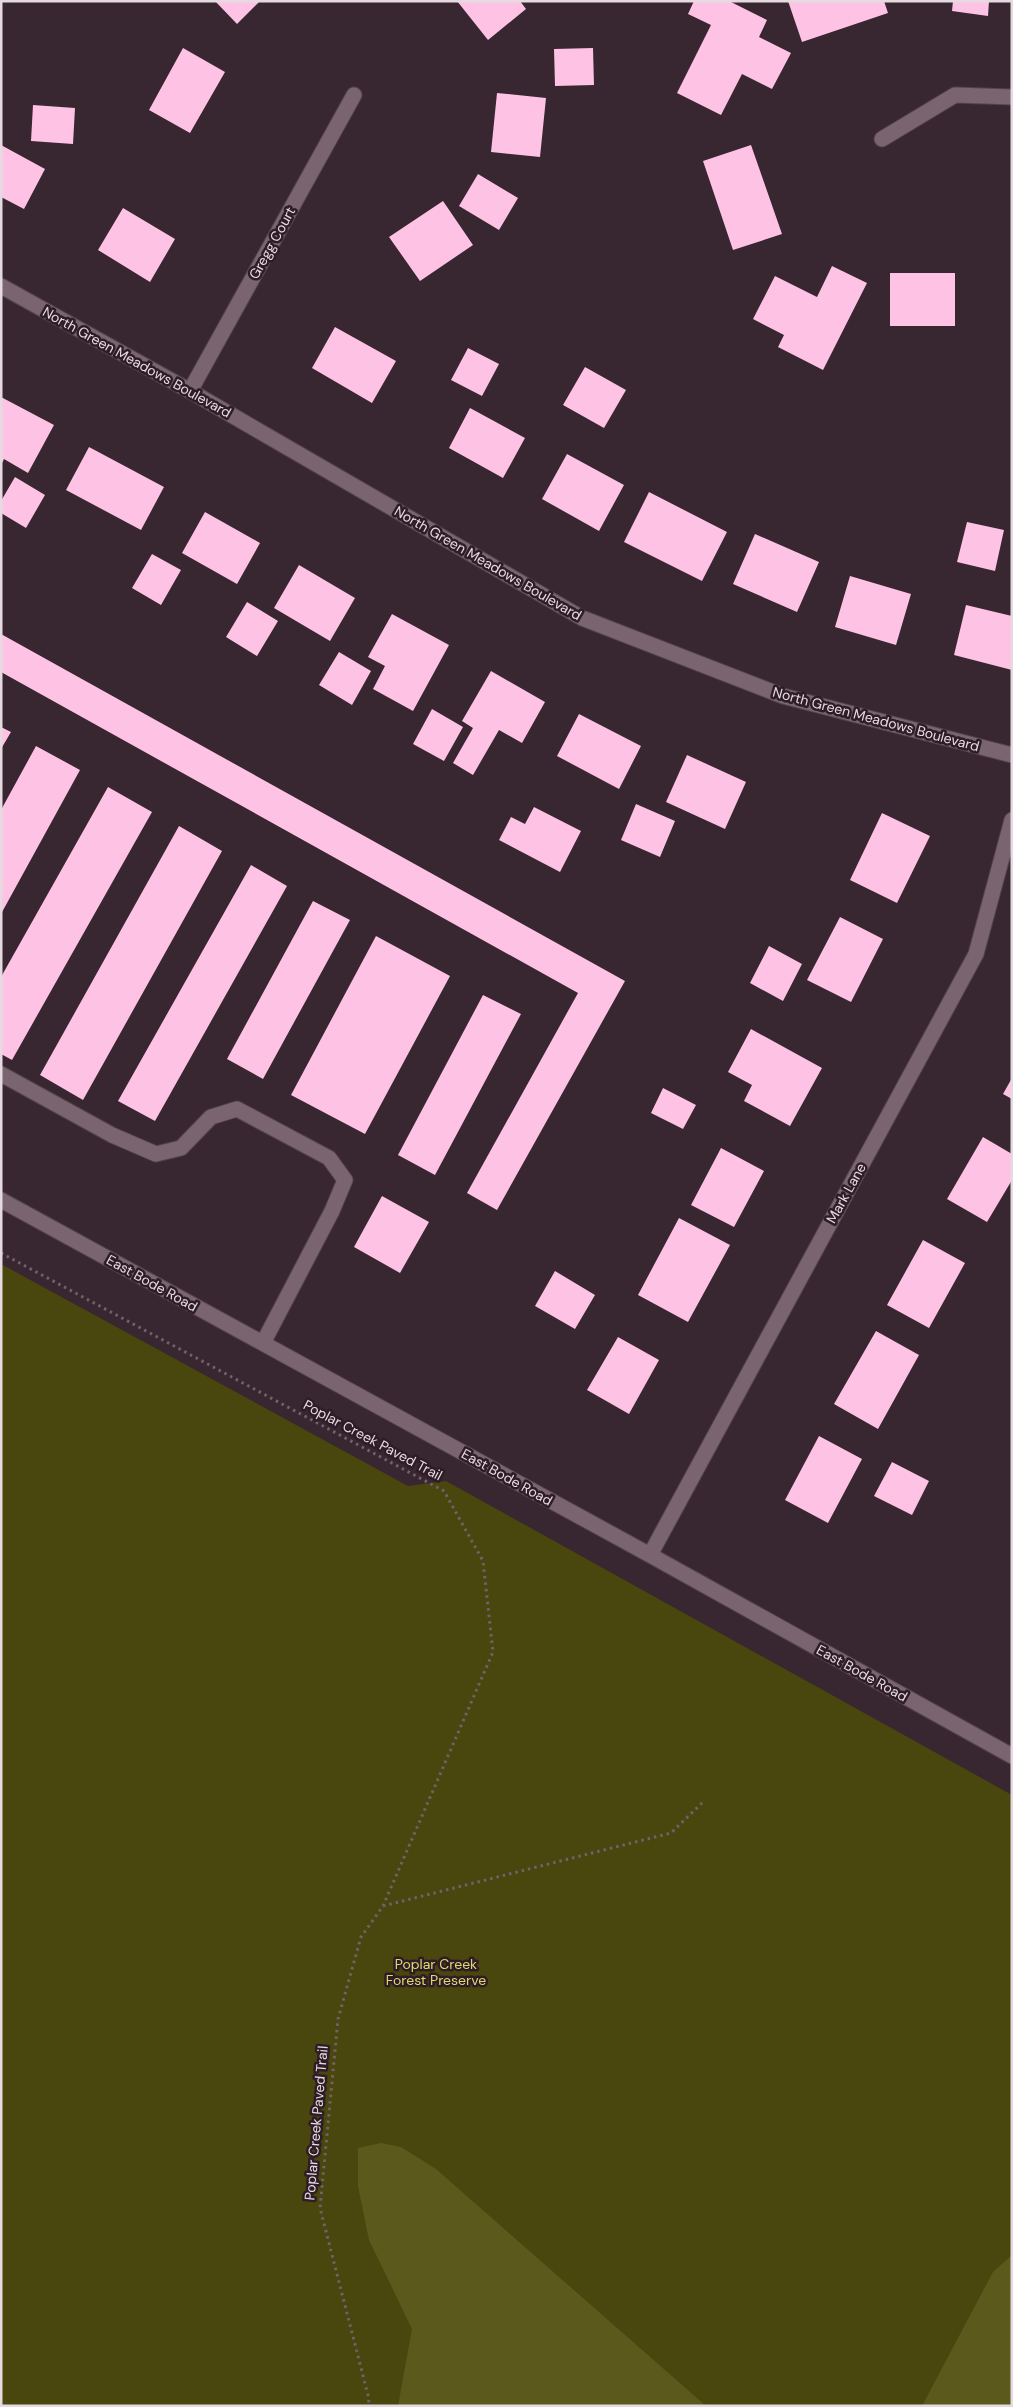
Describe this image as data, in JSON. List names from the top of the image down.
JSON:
{
  "streets": {
    "street": [
      "Gregg Court",
      "North Green Meadows Boulevard",
      "Mark Lane",
      "East Bode Road"
    ],
    "path": ["Poplar Creek Paved Trail"]
  },
  "crossings": [
    ["Gregg Court", "North Green Meadows Boulevard"],
    ["Mark Lane", "East Bode Road"]
  ],
  "parks": ["Poplar Creek Forest Preserve"]
}
